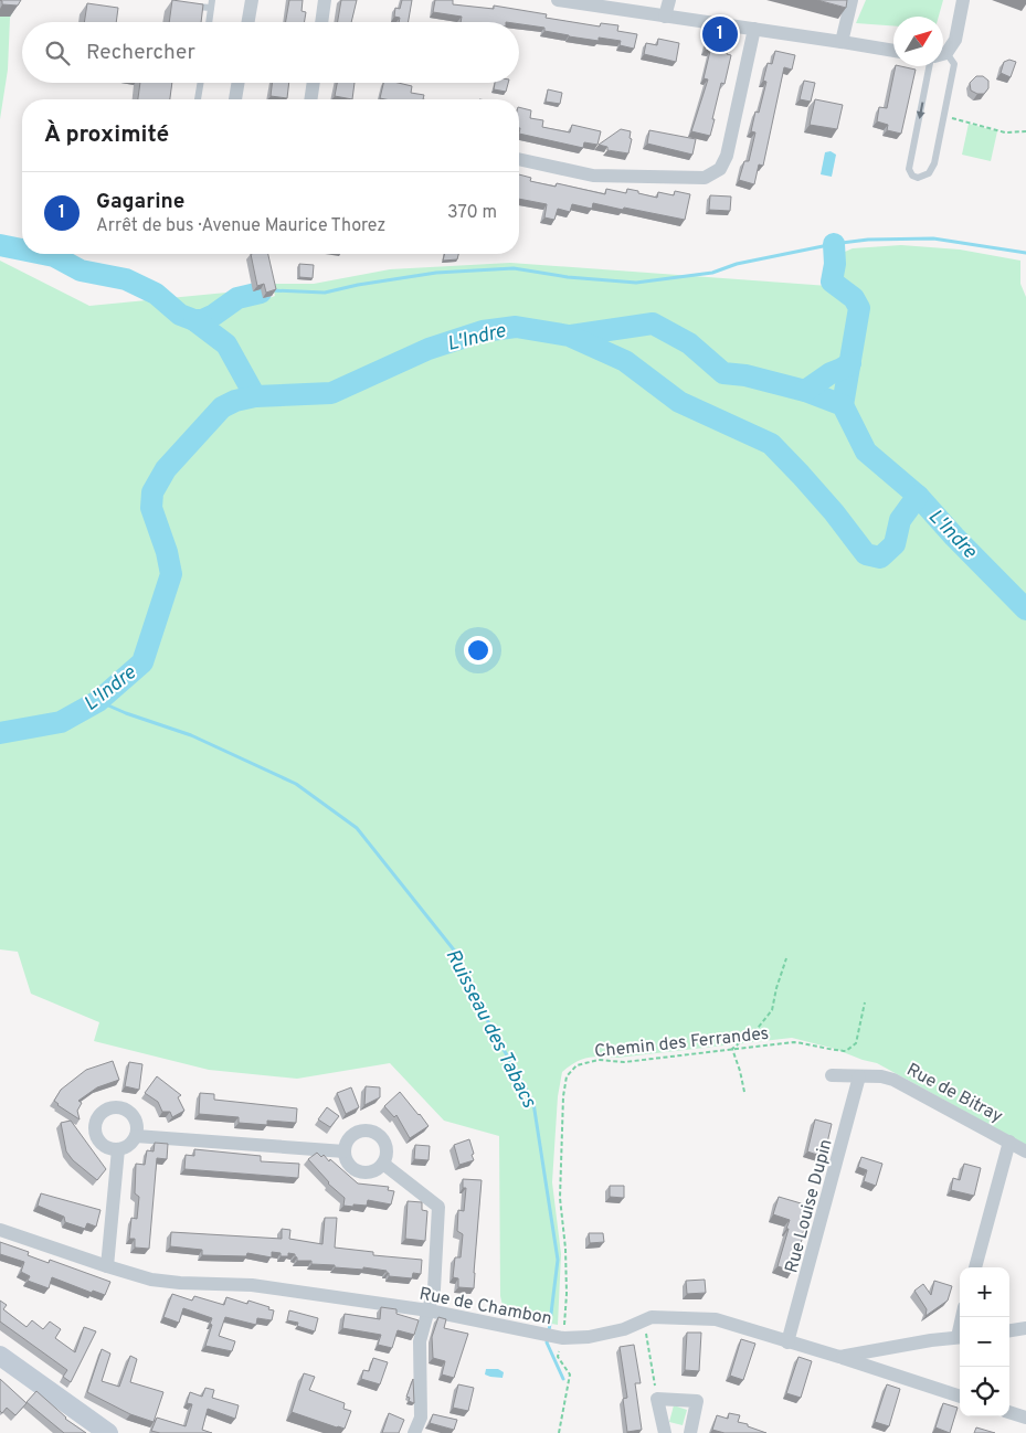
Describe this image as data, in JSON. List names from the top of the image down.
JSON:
{
  "streets": {
    "street": ["Rue de Bitray", "Rue Louise Dupin", "Rue de Chambon"],
    "path": ["Chemin des Ferrandes"]
  },
  "crossings": [
    ["Chemin des Ferrandes", "Rue de Chambon"],
    ["Rue de Bitray", "Rue Louise Dupin"],
    ["Rue Louise Dupin", "Rue de Chambon"]
  ],
  "water": ["L'Indre", "Ruisseau des Tabacs"],
  "north": "top right",
  "page": {
    "pins": "1",
    "search": "Rechercher",
    "heading": "À proximité",
    "list": [
      {
        "mark": "1",
        "name": "Gagarine",
        "note": "Arrêt de bus · Avenue Maurice Thorez",
        "value": "370 m"
      }
    ],
    "map_buttons": ["+", "−"]
  }
}
